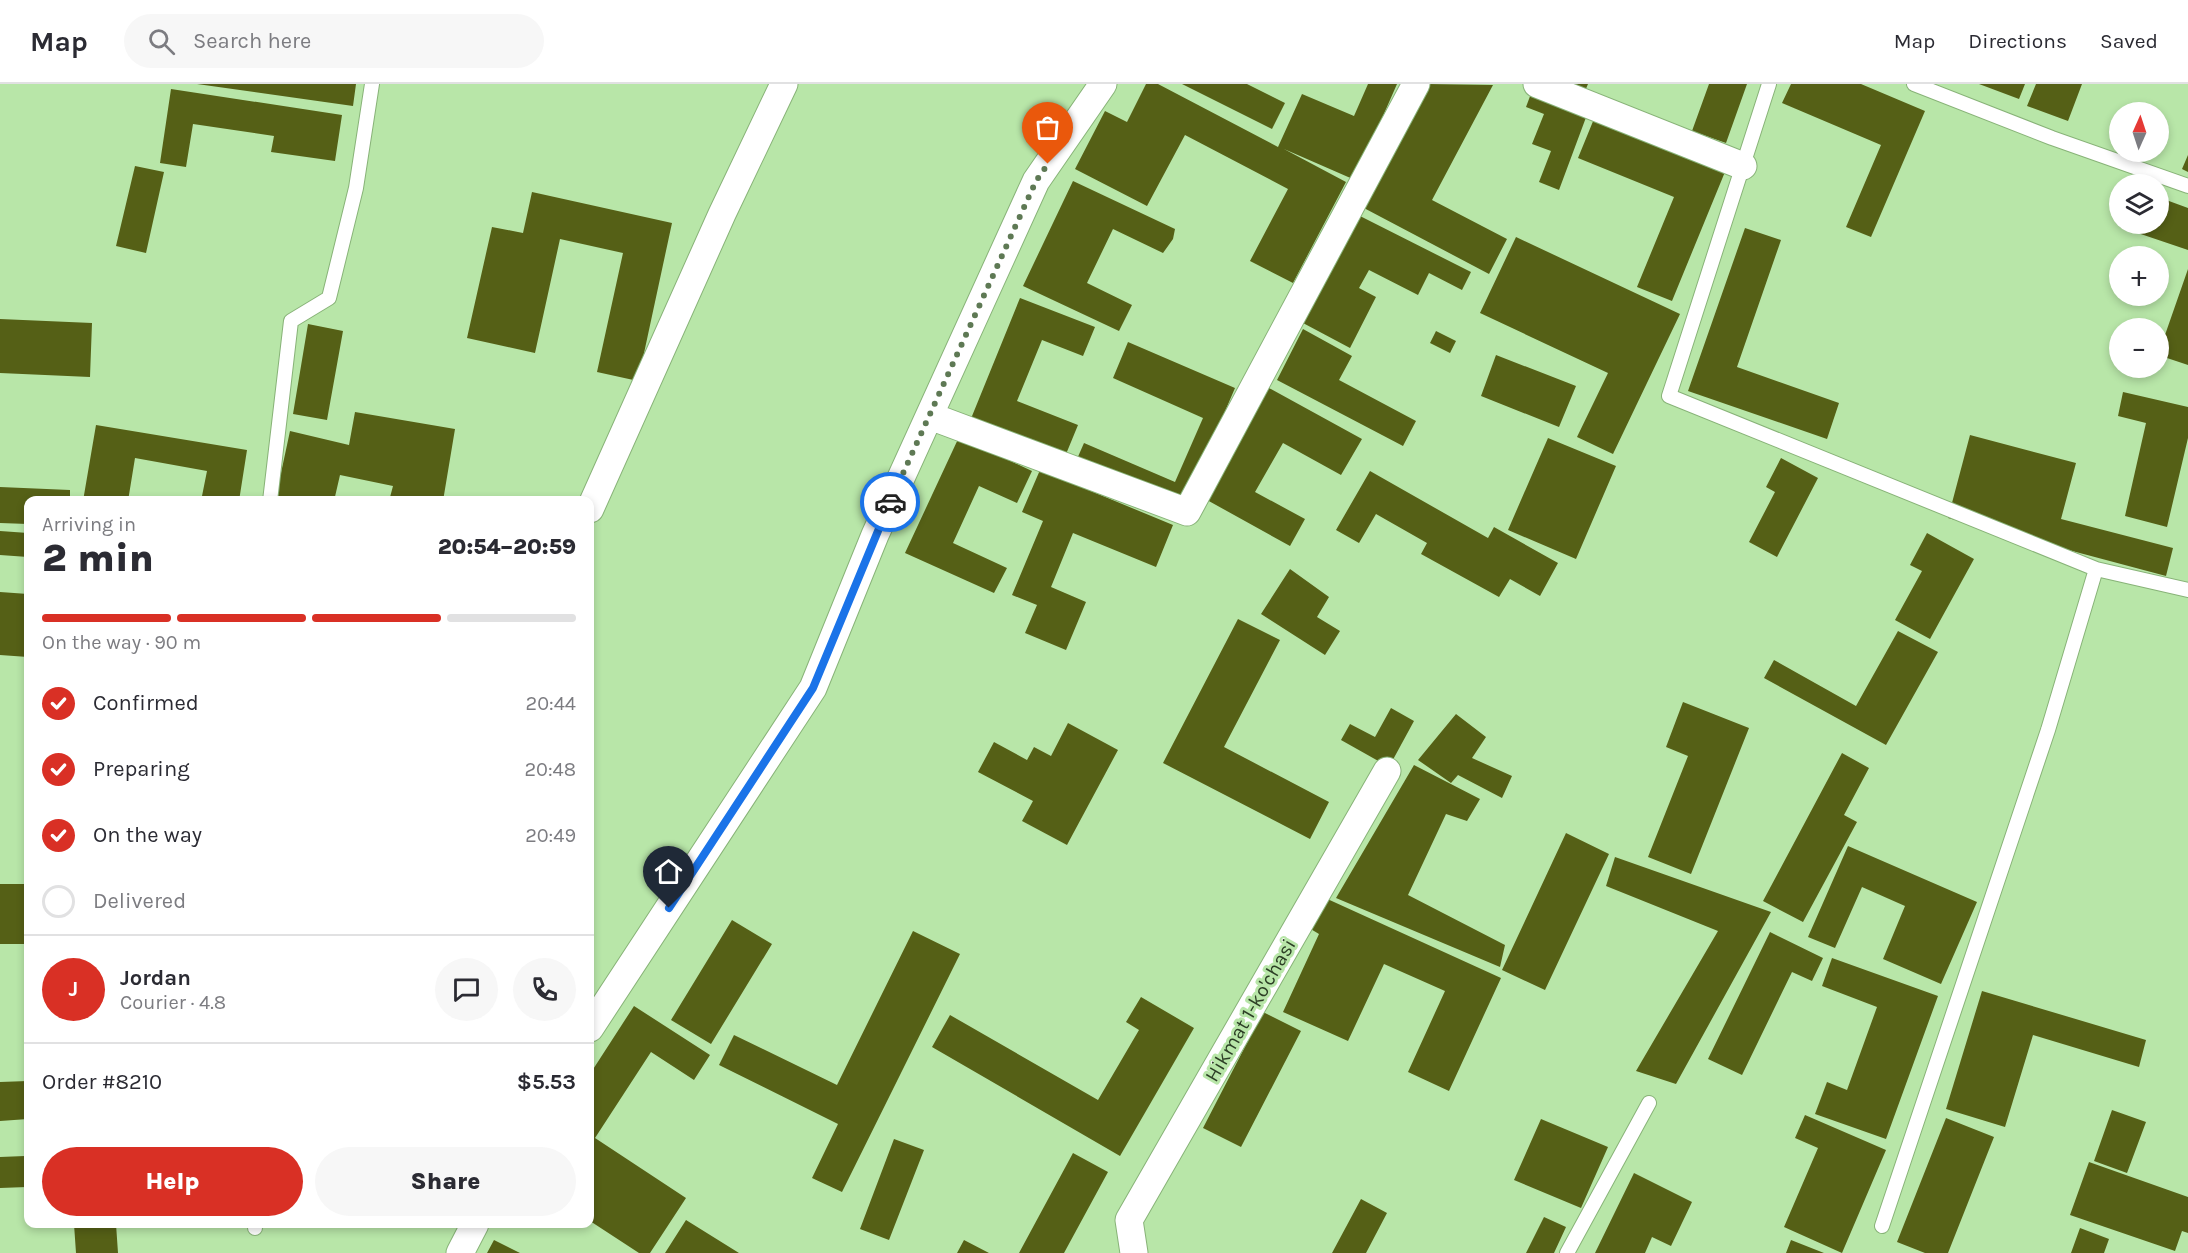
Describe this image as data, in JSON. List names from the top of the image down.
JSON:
{
  "streets": {
    "street": ["Hikmat 1-ko'chasi"]
  },
  "north": "top",
  "page": {
    "header": "Map",
    "search": "Search here",
    "nav": ["Map", "Directions", "Saved"],
    "map_buttons": ["+", "−"],
    "heading": ["2 min", "Arriving in", "20:54–20:59"],
    "panel": [
      "Jordan",
      "Courier · 4.8",
      "Order #8210",
      "$5.53"
    ],
    "bar": "On the way · 90 m",
    "list": [
      ["Confirmed", "20:44"],
      ["Preparing", "20:48"],
      ["On the way", "20:49"],
      "Delivered"
    ],
    "round": "J",
    "buttons": ["Help", "Share"]
  }
}
